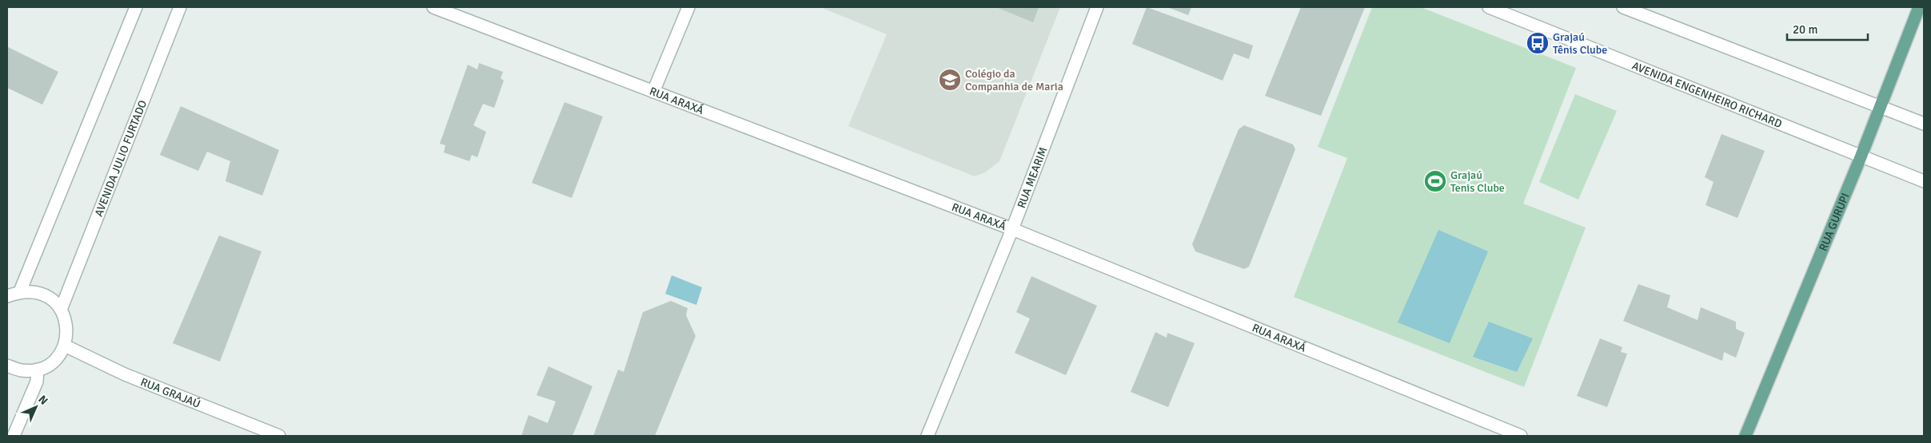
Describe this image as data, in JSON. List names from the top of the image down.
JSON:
{
  "streets": {
    "main road": ["RUA GURUPI"],
    "street": [
      "AVENIDA ENGENHEIRO RICHARD",
      "RUA ARAXÁ",
      "AVENIDA JULIO FURTADO",
      "RUA MEARIM",
      "RUA GRAJAÚ"
    ]
  },
  "crossings": [
    ["AVENIDA ENGENHEIRO RICHARD", "RUA GURUPI"],
    ["RUA ARAXÁ", "RUA MEARIM"]
  ],
  "places": {
    "bus stop": ["Grajaú Tênis Clube"],
    "school or university": ["Colégio da Companhia de Maria"],
    "sports": ["Grajaú Tenis Clube"]
  },
  "scale_bar": "20 m",
  "north": "top right"
}
